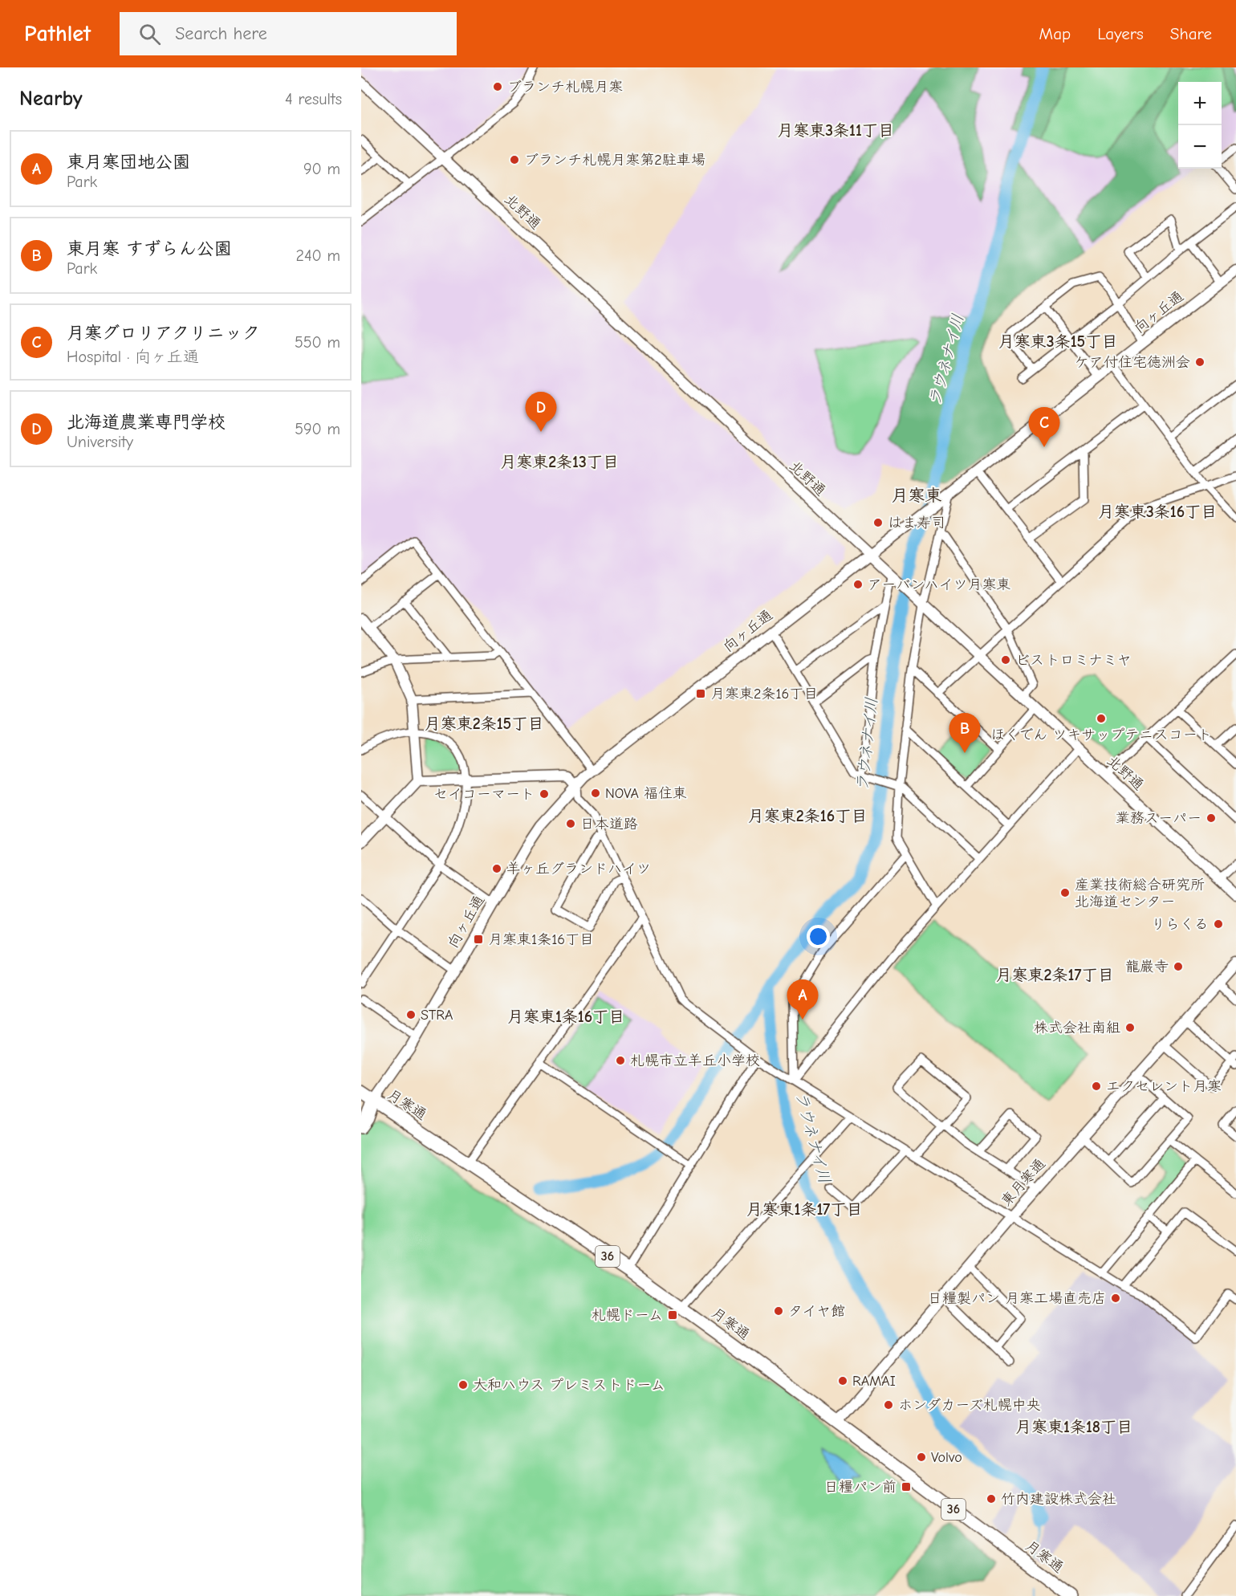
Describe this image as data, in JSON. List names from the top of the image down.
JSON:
{
  "streets": {
    "main road": ["月寒通", "36"],
    "street": ["北野通", "向ヶ丘通", "東月寒通"]
  },
  "crossings": [
    ["北野通", "向ヶ丘通"],
    ["向ヶ丘通", "月寒通"],
    ["月寒通", "東月寒通"]
  ],
  "districts": [
    "月寒東3条11丁目",
    "月寒東3条15丁目",
    "月寒東2条13丁目",
    "月寒東",
    "月寒東3条16丁目",
    "月寒東2条15丁目",
    "月寒東2条16丁目",
    "月寒東2条17丁目",
    "月寒東1条16丁目",
    "月寒東1条17丁目",
    "月寒東1条18丁目"
  ],
  "water": ["ラウネナイ川"],
  "places": {
    "other": [
      "ブランチ札幌月寒",
      "ブランチ札幌月寒第2駐車場",
      "ケア付住宅徳洲会",
      "はま寿司",
      "アーバンハイツ月寒東",
      "ビストロミナミヤ",
      "ほくでん ツキサップテニスコート",
      "NOVA 福住東",
      "セイコーマート",
      "業務スーパー",
      "日本道路",
      "羊ヶ丘グランドハイツ",
      "産業技術総合研究所 北海道センター",
      "りらくる",
      "龍巌寺",
      "STRA",
      "株式会社南組",
      "札幌市立羊丘小学校",
      "エクセレント月寒",
      "日糧製パン 月寒工場直売店",
      "タイヤ館",
      "RAMAI",
      "大和ハウス プレミストドーム",
      "ホンダカーズ札幌中央",
      "Volvo",
      "竹内建設株式会社"
    ],
    "transit": [
      "月寒東2条16丁目",
      "月寒東1条16丁目",
      "札幌ドーム",
      "日糧パン前"
    ]
  },
  "page": {
    "header": "Pathlet",
    "search": "Search here",
    "nav": ["Map", "Layers", "Share"],
    "heading": ["Nearby", "4 results"],
    "map_buttons": ["+", "−"],
    "list": [
      {
        "mark": "A",
        "name": "東月寒団地公園",
        "note": "Park",
        "value": "90 m"
      },
      {
        "mark": "B",
        "name": "東月寒 すずらん公園",
        "note": "Park",
        "value": "240 m"
      },
      {
        "mark": "C",
        "name": "月寒グロリアクリニック",
        "note": "Hospital · 向ヶ丘通",
        "value": "550 m"
      },
      {
        "mark": "D",
        "name": "北海道農業専門学校",
        "note": "University",
        "value": "590 m"
      }
    ],
    "pins": [
      "D",
      "C",
      "B",
      "A"
    ]
  }
}
